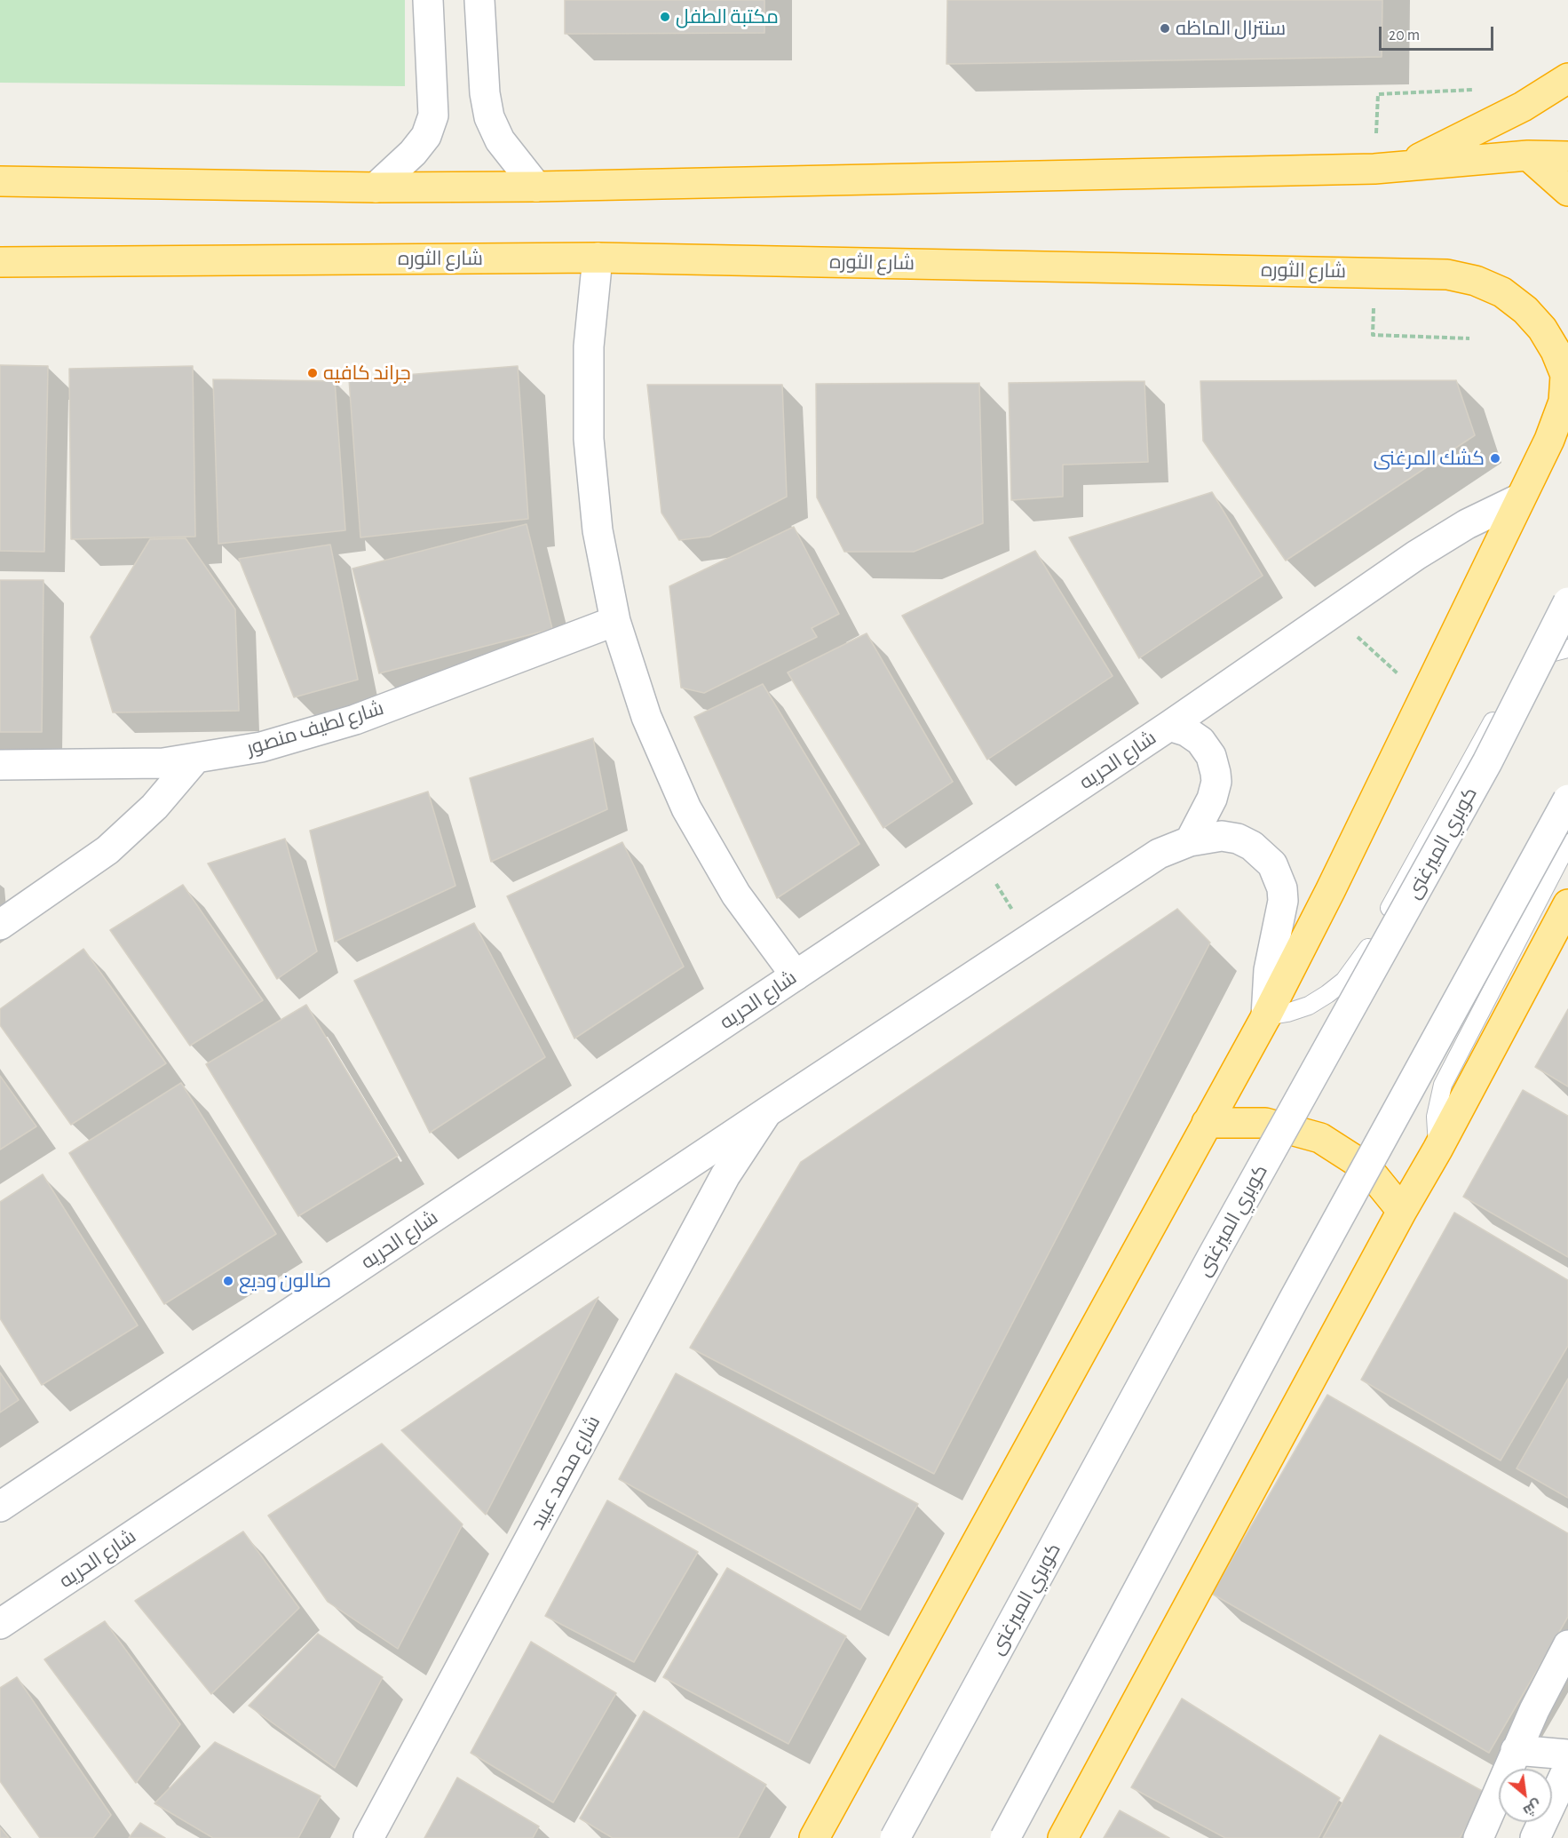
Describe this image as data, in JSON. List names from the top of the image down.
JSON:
{
  "streets": {
    "highway": ["شارع الثوره"],
    "street": [
      "شارع لطيف منصور",
      "شارع الحريه",
      "كوبري الميرغنى",
      "شارع محمد عبيد"
    ]
  },
  "crossings": [
    ["شارع الثوره", "شارع الحريه"],
    ["شارع الحريه", "شارع محمد عبيد"]
  ],
  "places": [
    "مكتبة الطفل",
    "سنترال الماظه",
    "جراند كافيه",
    "كشك المرغنى",
    "صالون وديع"
  ],
  "scale_bar": "20 m",
  "north": "bottom right"
}
